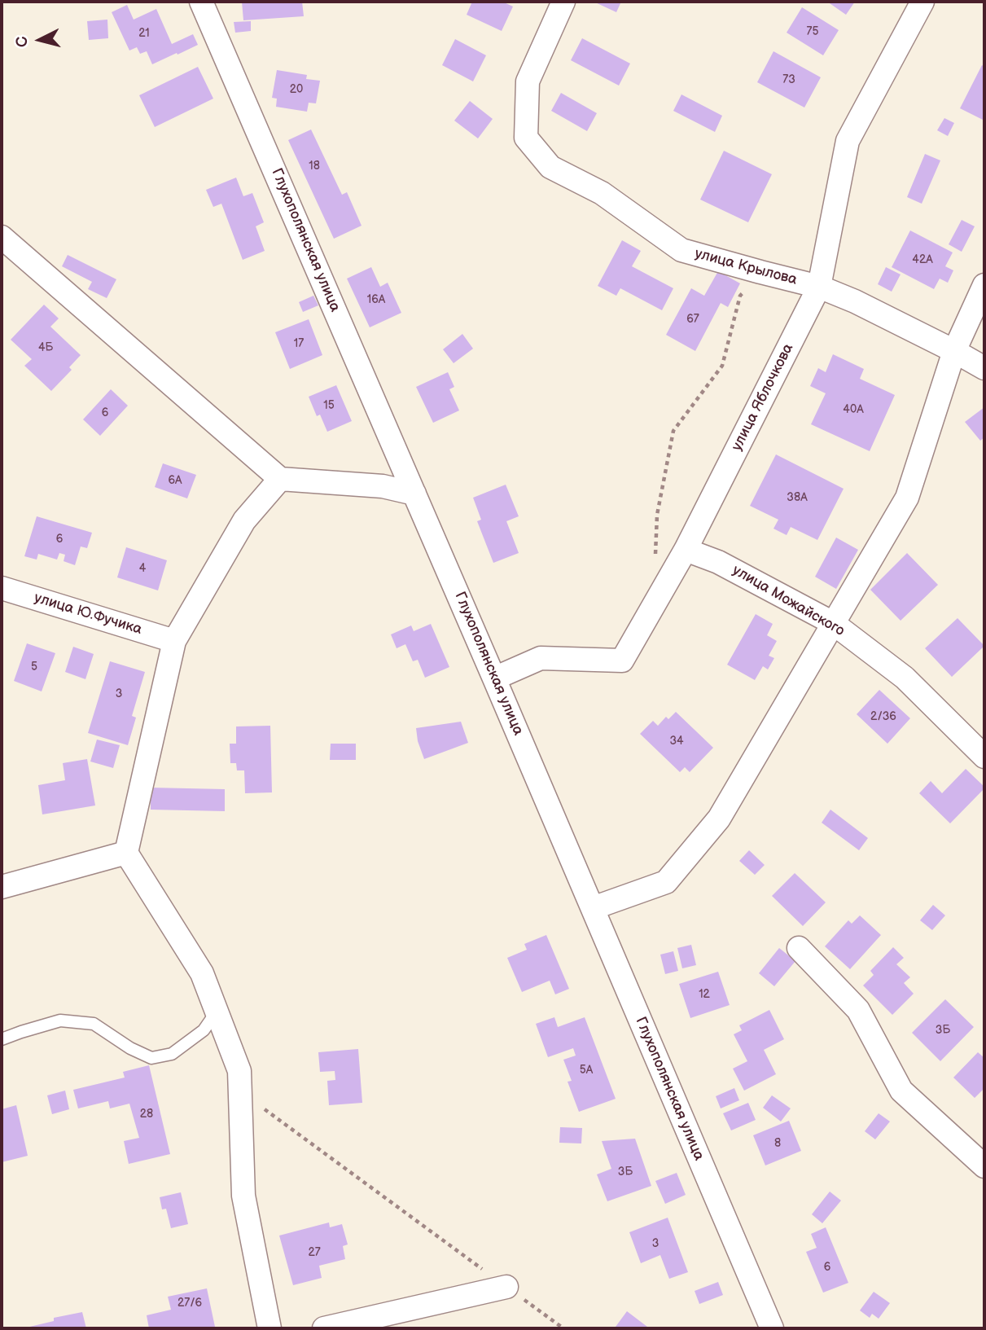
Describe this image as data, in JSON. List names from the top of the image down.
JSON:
{
  "streets": {
    "street": [
      "Глухополянская улица",
      "улица Крылова",
      "улица Яблочкова",
      "улица Можайского",
      "улица Ю.Фучика"
    ]
  },
  "crossings": [
    ["Глухополянская улица", "улица Яблочкова"],
    ["улица Крылова", "улица Яблочкова"],
    ["улица Яблочкова", "улица Можайского"]
  ],
  "house_numbers": [
    "75",
    "21",
    "73",
    "20",
    "18",
    "42А",
    "16А",
    "67",
    "17",
    "4Б",
    "15",
    "40А",
    "6",
    "6А",
    "38А",
    "6",
    "4",
    "5",
    "3",
    "2/36",
    "34",
    "12",
    "3Б",
    "5А",
    "28",
    "8",
    "3Б",
    "3",
    "27",
    "6",
    "27/6"
  ],
  "north": "left"
}
